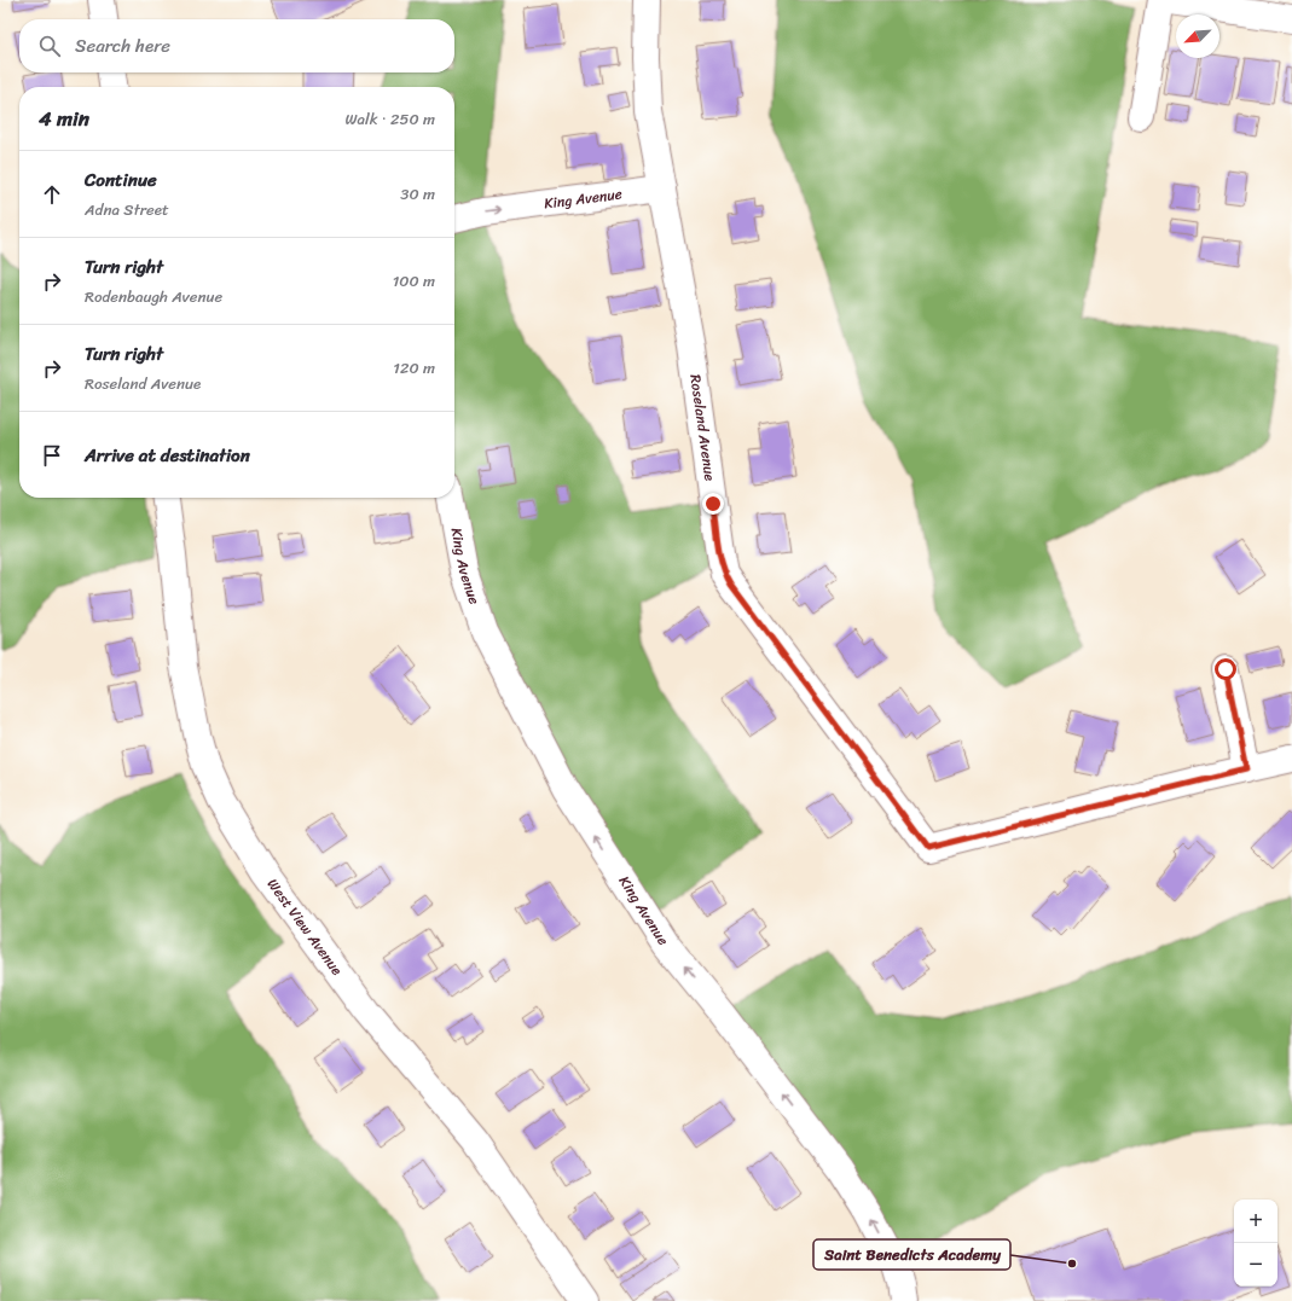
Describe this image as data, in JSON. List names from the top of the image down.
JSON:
{
  "streets": {
    "street": ["King Avenue", "Roseland Avenue", "West View Avenue"]
  },
  "crossings": [
    ["King Avenue", "Roseland Avenue"]
  ],
  "places": ["Saint Benedicts Academy"],
  "north": "bottom left",
  "page": {
    "search": "Search here",
    "heading": ["4 min", "Walk · 250 m"],
    "list": [
      ["Continue", "Adna Street", "30 m"],
      ["Turn right", "Rodenbaugh Avenue", "100 m"],
      ["Turn right", "Roseland Avenue", "120 m"],
      "Arrive at destination"
    ],
    "map_buttons": ["+", "−"]
  }
}
